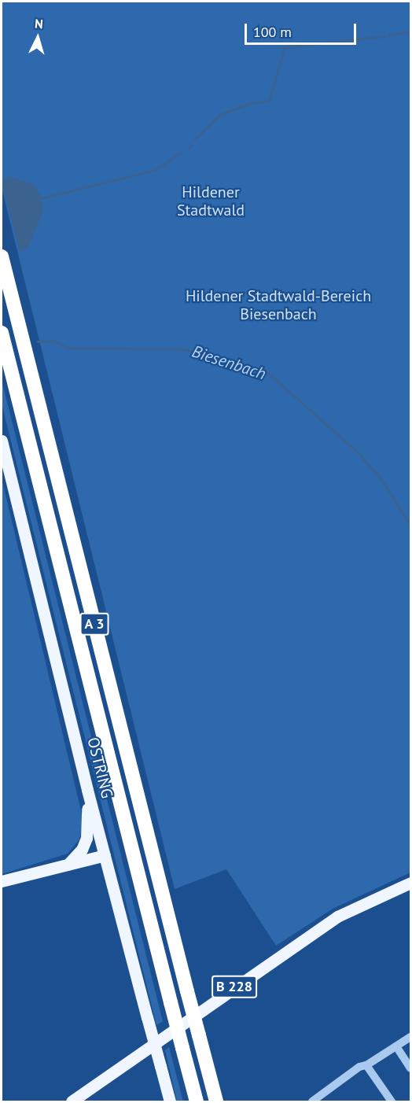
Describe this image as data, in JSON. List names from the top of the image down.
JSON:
{
  "streets": {
    "highway": ["A 3"],
    "main road": ["OSTRING", "B 228"]
  },
  "water": ["Biesenbach"],
  "parks": ["Hildener Stadtwald", "Hildener Stadtwald-Bereich Biesenbach"],
  "scale_bar": "100 m",
  "north": "top"
}
